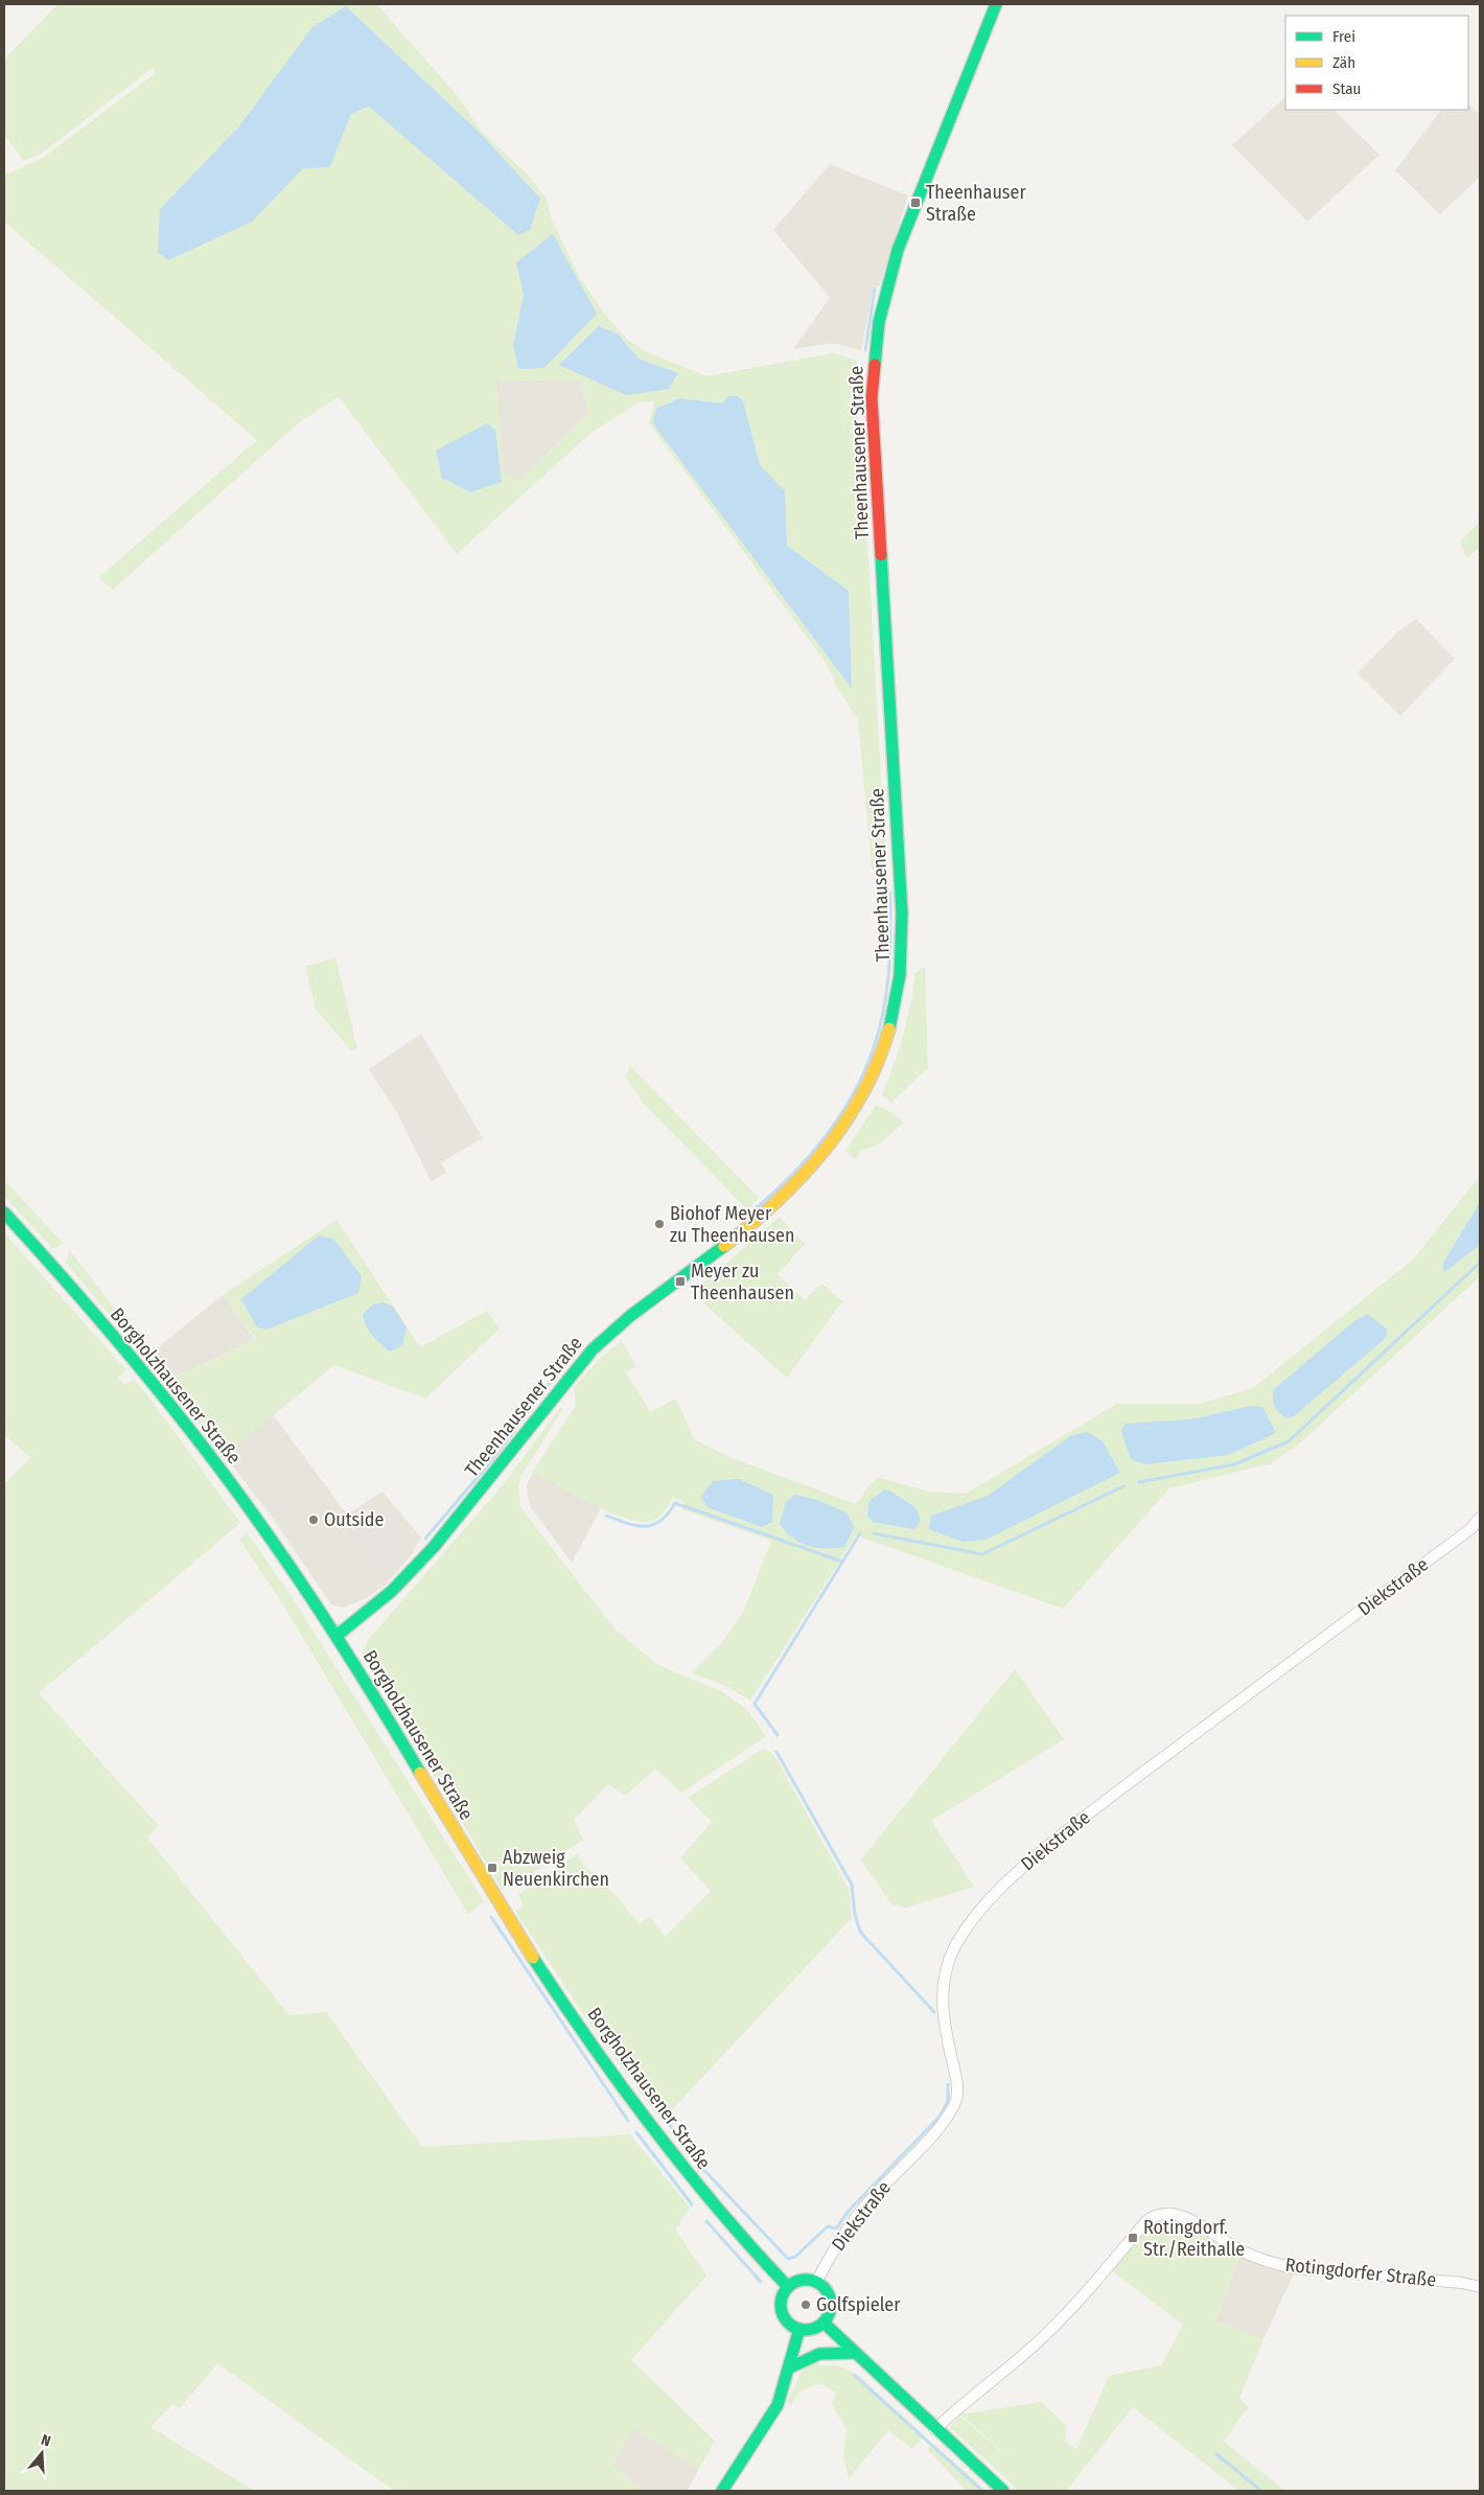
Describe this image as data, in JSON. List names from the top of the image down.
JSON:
{
  "streets": {
    "main road": ["Theenhausener Straße", "Borgholzhausener Straße"],
    "street": ["Diekstraße", "Rotingdorfer Straße"]
  },
  "crossings": [
    ["Theenhausener Straße", "Borgholzhausener Straße"],
    ["Borgholzhausener Straße", "Diekstraße"]
  ],
  "places": {
    "transit": [
      "Theenhauser Straße",
      "Meyer zu Theenhausen",
      "Abzweig Neuenkirchen",
      "Rotingdorf. Str./Reithalle"
    ],
    "other": ["Biohof Meyer zu Theenhausen", "Outside", "Golfspieler"]
  },
  "legend": ["Frei", "Zäh", "Stau"],
  "north": "top"
}
